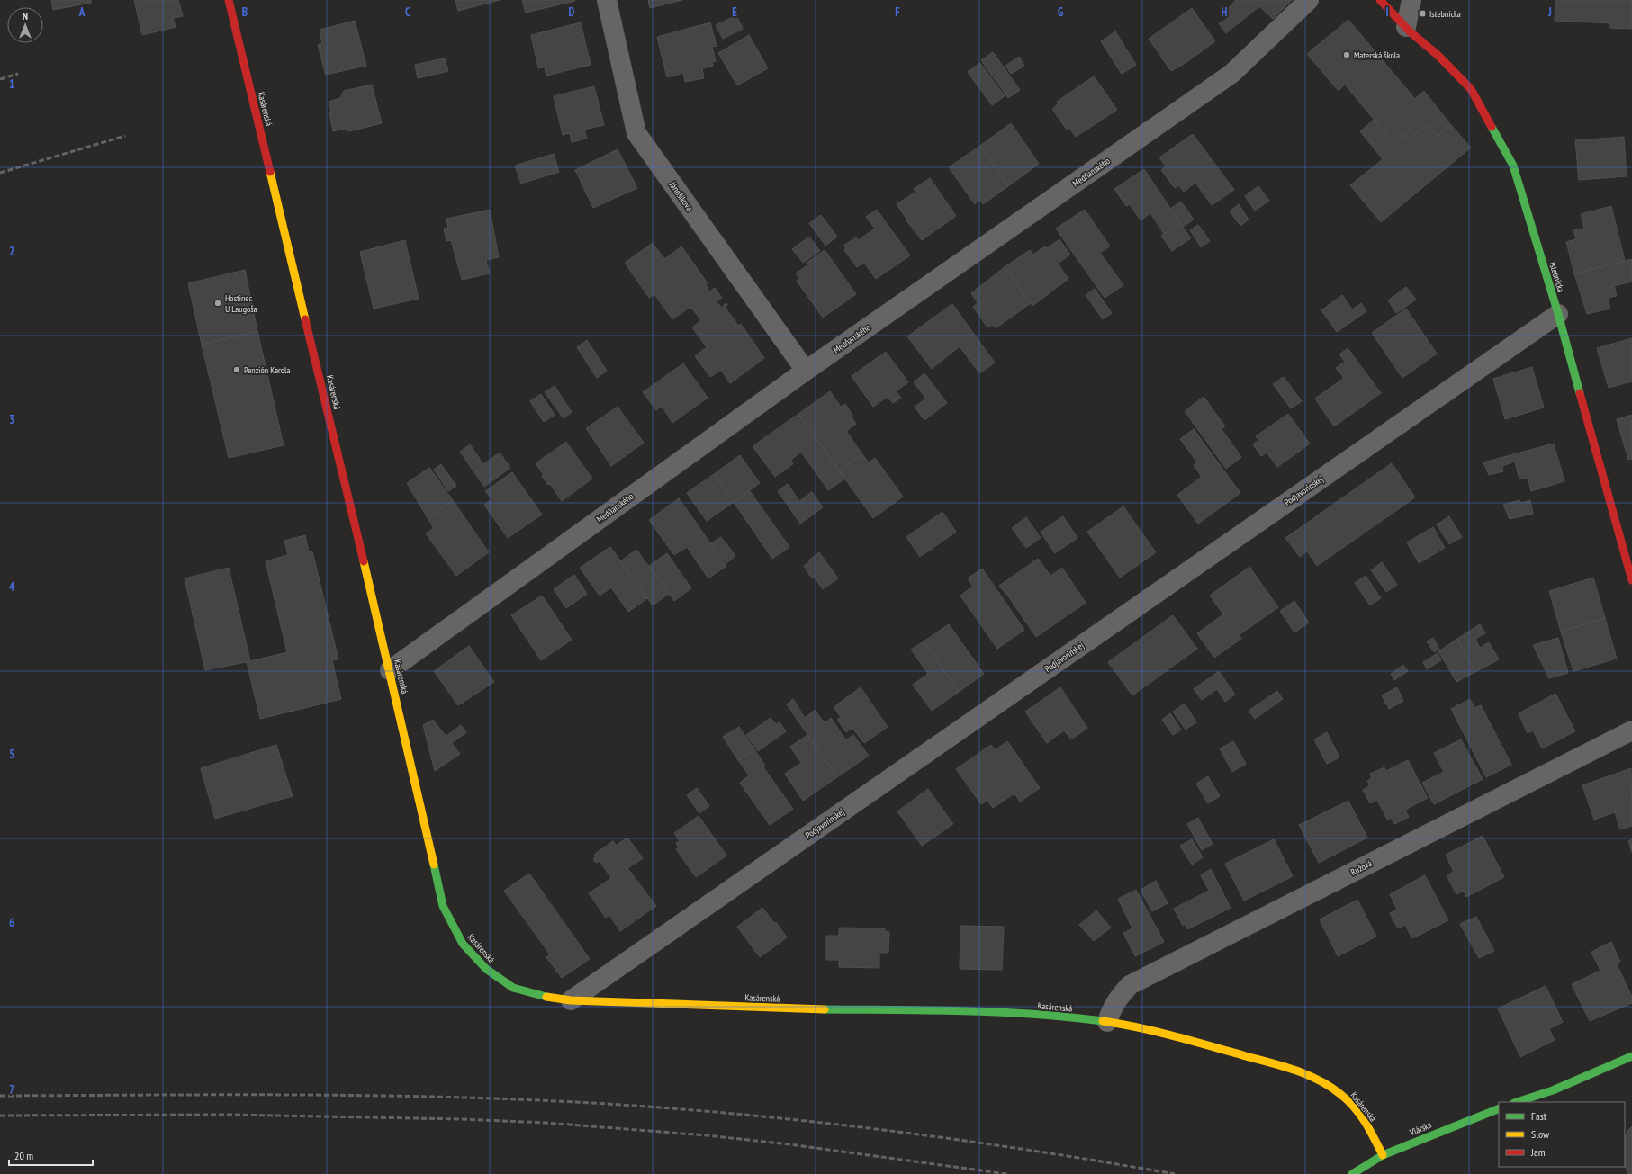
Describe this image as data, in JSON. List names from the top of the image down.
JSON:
{
  "streets": {
    "street": [
      "Kasárenská",
      "Medňanského",
      "Jánošíkova",
      "Istebnícka",
      "Podjavorinskej",
      "Ružová",
      "Vlárska"
    ]
  },
  "crossings": [
    ["Kasárenská", "Medňanského"],
    ["Kasárenská", "Podjavorinskej"],
    ["Kasárenská", "Ružová"],
    ["Kasárenská", "Vlárska"],
    ["Medňanského", "Jánošíkova"],
    ["Istebnícka", "Podjavorinskej"]
  ],
  "places": {
    "transit": ["Istebnícka"],
    "other": ["Materská škola", "Hostinec U Laugoša", "Penzión Kerola"]
  },
  "legend": ["Fast", "Slow", "Jam"],
  "scale_bar": "20 m",
  "north": "top",
  "grid": {
    "columns": [
      "A",
      "B",
      "C",
      "D",
      "E",
      "F",
      "G",
      "H",
      "I",
      "J"
    ],
    "rows": [
      "1",
      "2",
      "3",
      "4",
      "5",
      "6",
      "7"
    ]
  }
}
